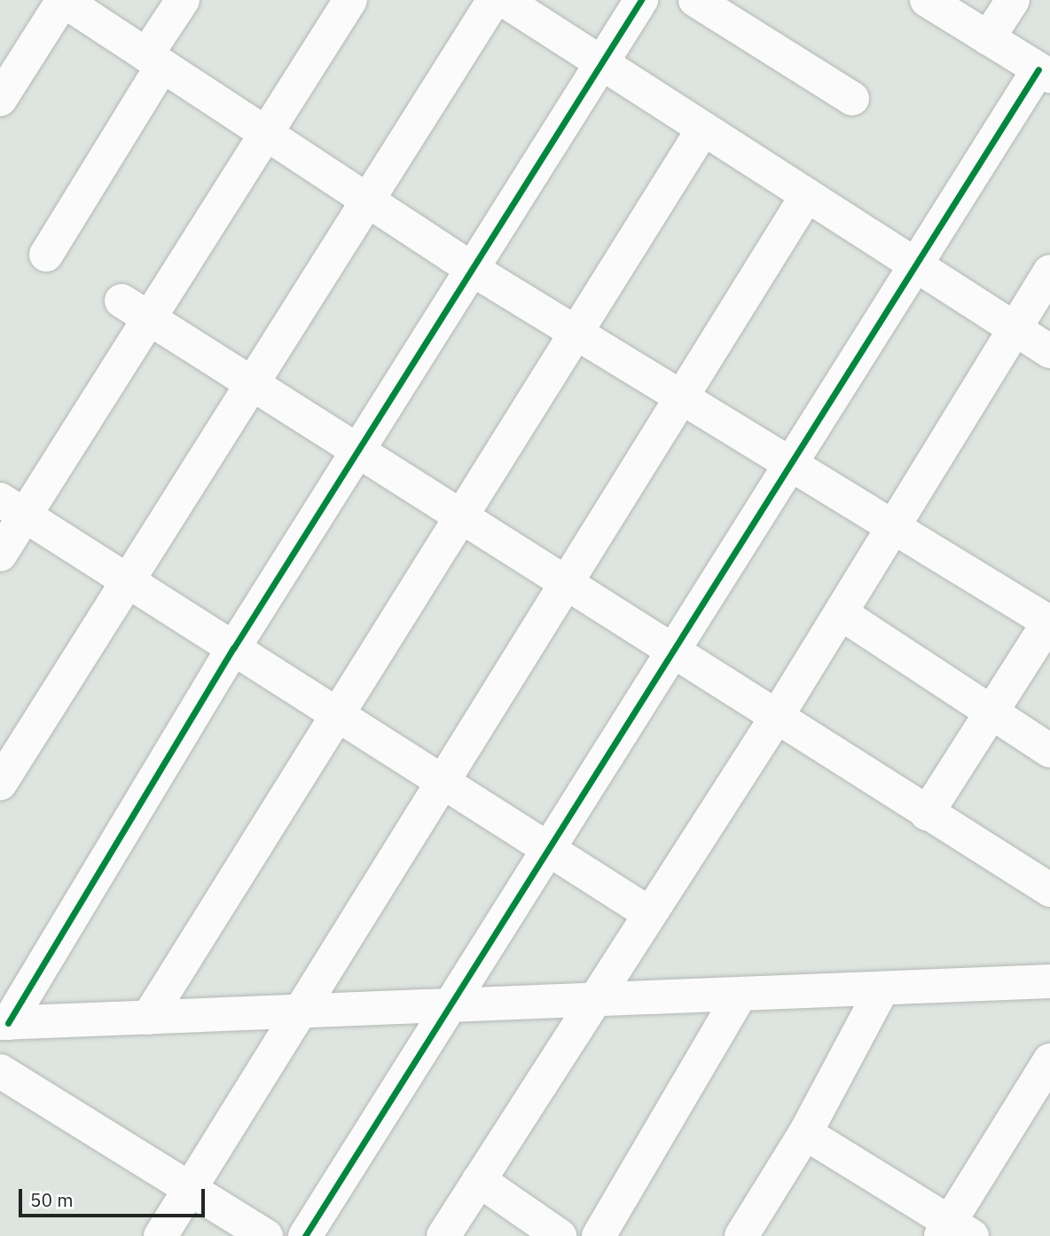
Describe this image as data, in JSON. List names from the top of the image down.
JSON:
{
  "scale_bar": "50 m"
}
